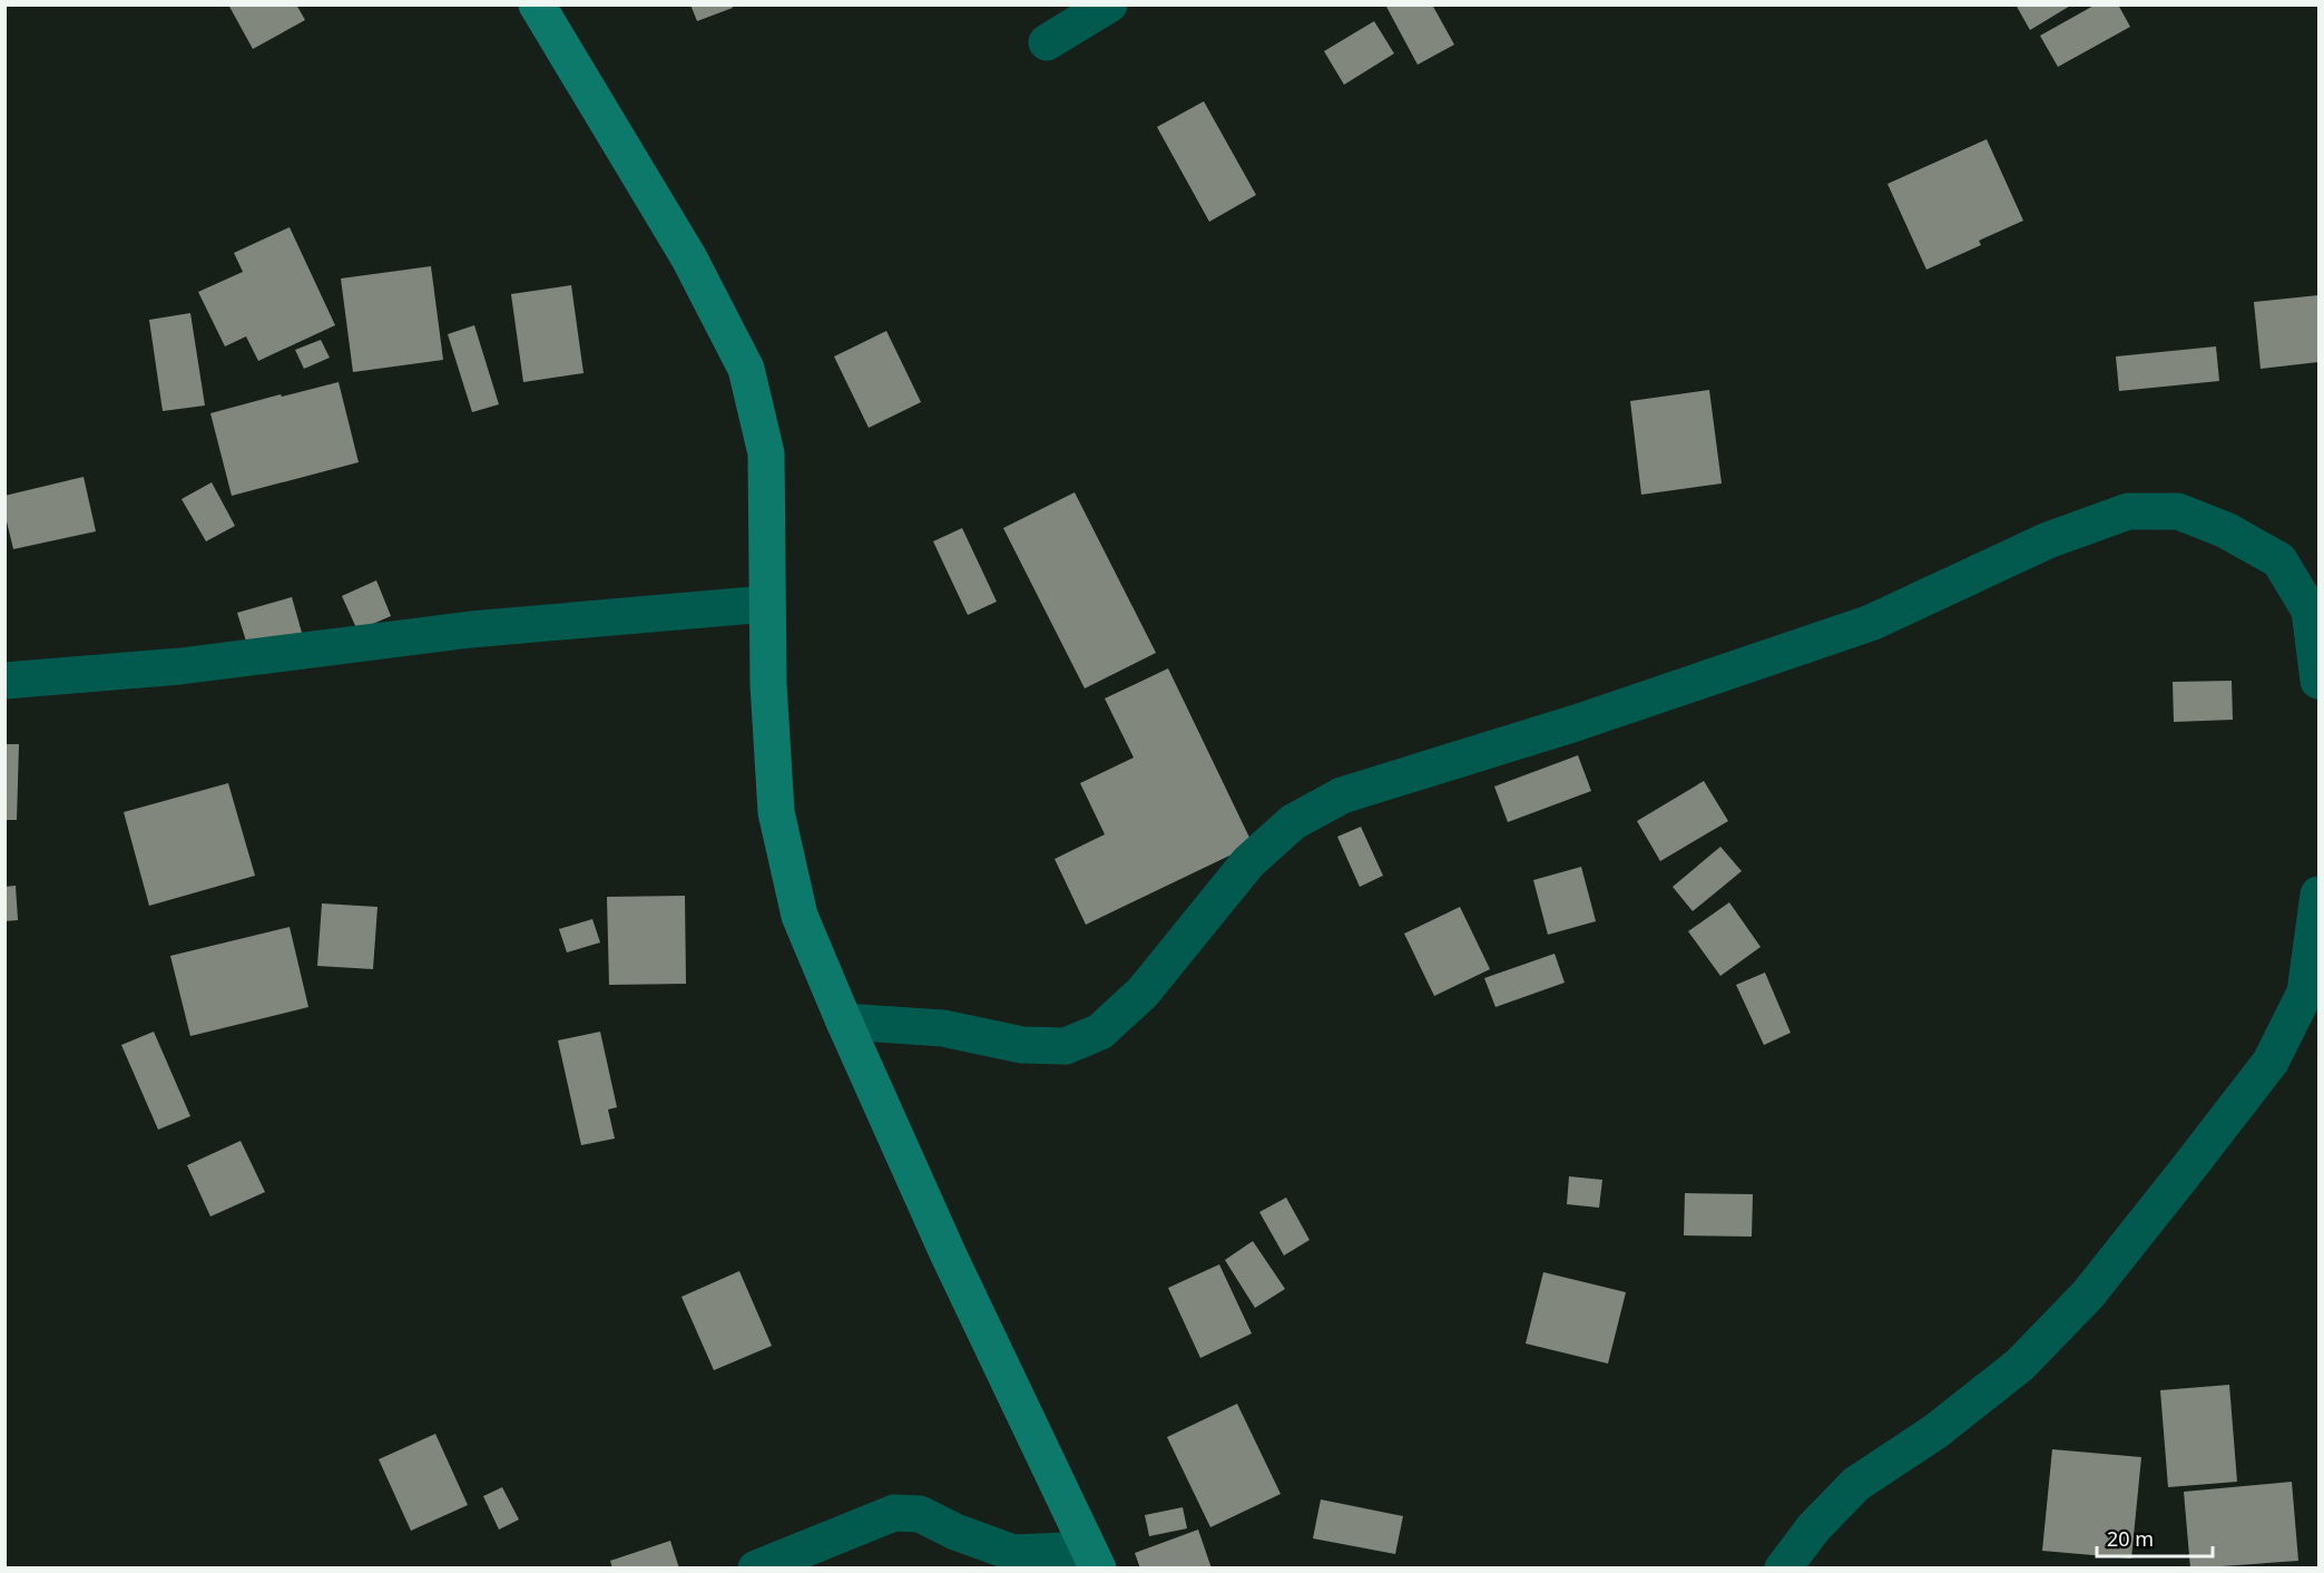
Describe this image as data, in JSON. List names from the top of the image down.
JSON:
{
  "scale_bar": "20 m"
}
